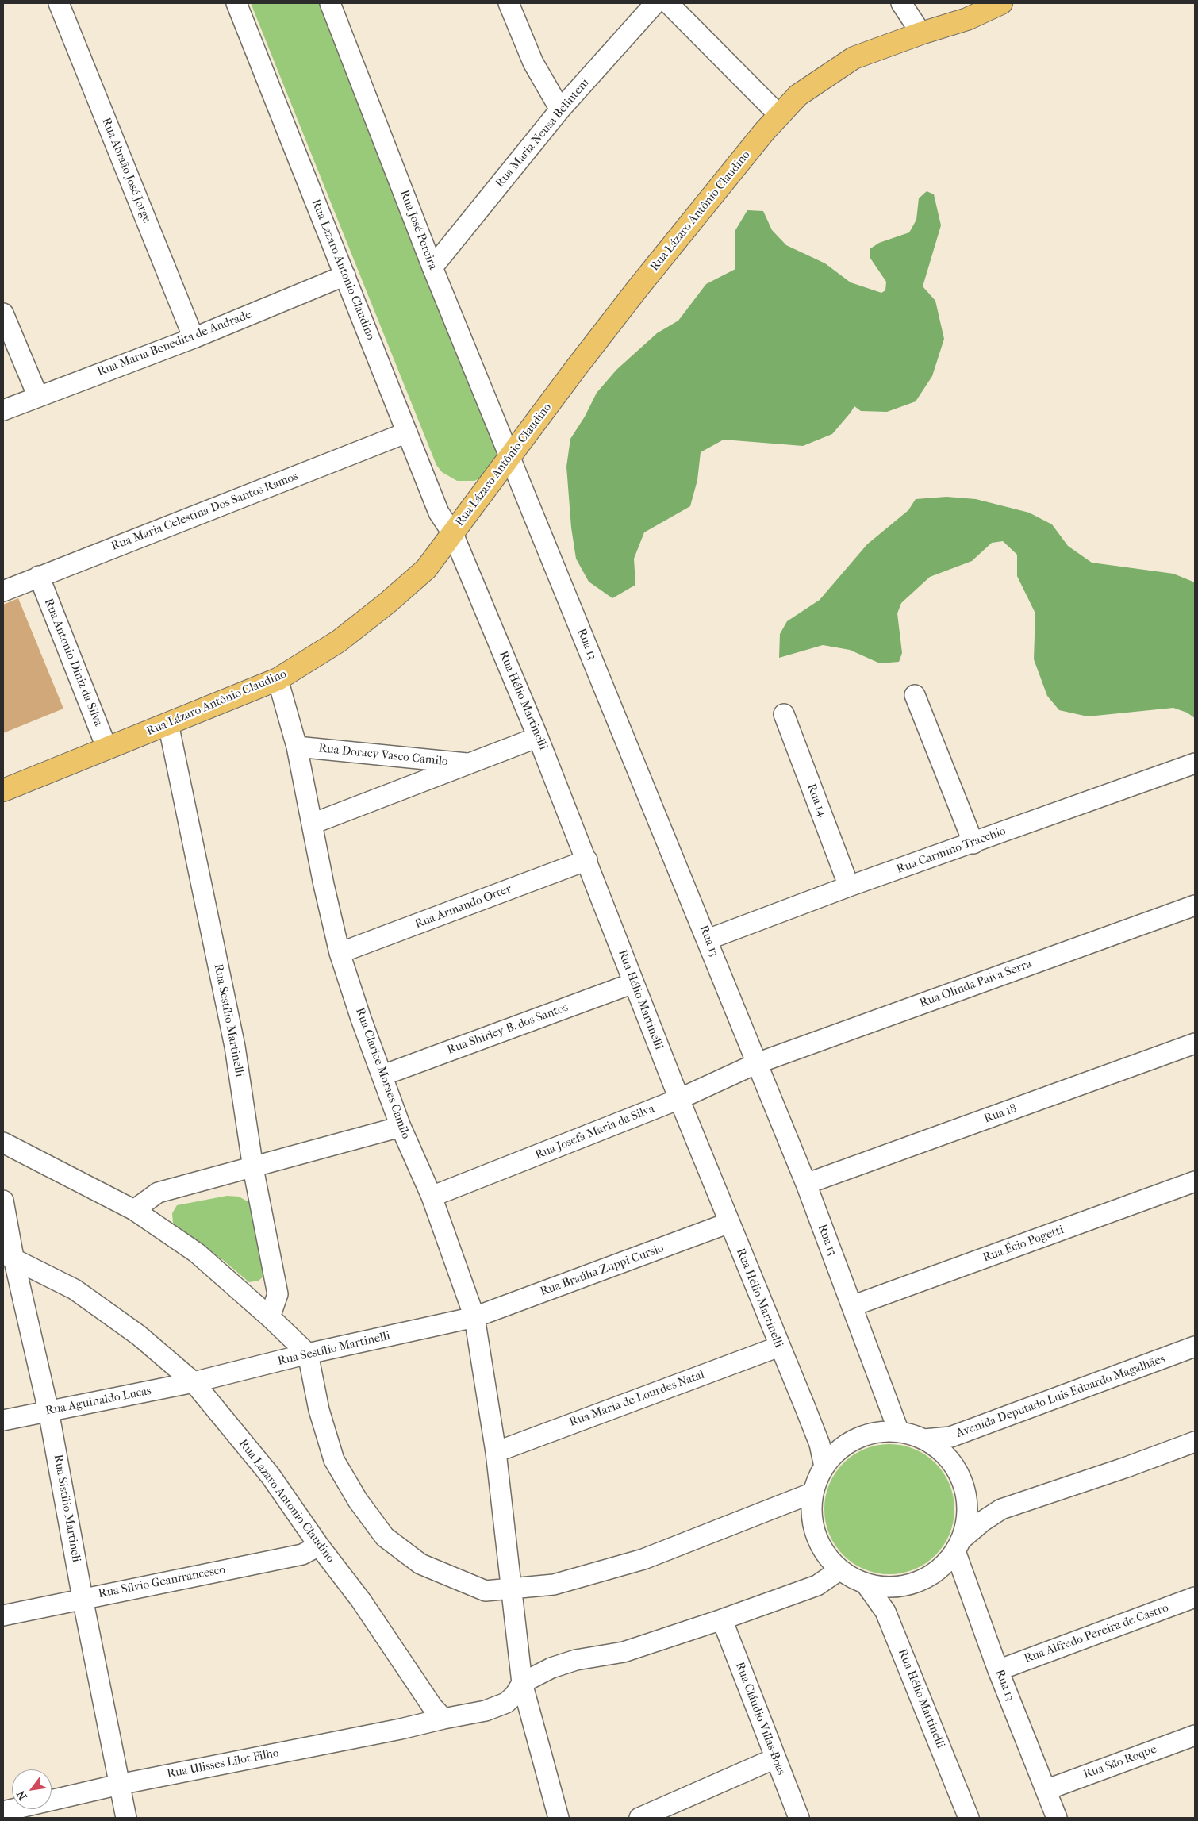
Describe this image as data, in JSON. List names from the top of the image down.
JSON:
{
  "streets": {
    "main road": ["Rua Lázaro Antônio Claudino"],
    "street": [
      "Rua Maria Neusa Belinteni",
      "Rua Abraão José Jorge",
      "Rua José Pereira",
      "Rua Lazaro Antonio Claudino",
      "Rua Maria Benedita de Andrade",
      "Rua Maria Celestina Dos Santos Ramos",
      "Rua 13",
      "Rua Antonio Diniz da Silva",
      "Rua Hélio Martinelli",
      "Rua Doracy Vasco Camilo",
      "Rua 14",
      "Rua Carmino Tracchio",
      "Rua Armando Otter",
      "Rua Olinda Paiva Serra",
      "Rua Sestílio Martinelli",
      "Rua Shirley B. dos Santos",
      "Rua Clarice Moraes Camilo",
      "Rua 18",
      "Rua Josefa Maria da Silva",
      "Rua Écio Pogetti",
      "Rua Braúlia Zuppi Cursio",
      "Avenida Deputado Luis Eduardo Magalhães",
      "Rua Maria de Lourdes Natal",
      "Rua Aguinaldo Lucas",
      "Rua Sistilio Martineli",
      "Rua Sílvio Geanfrancesco",
      "Rua Alfredo Pereira de Castro",
      "Rua Cláudio Villas-Boas",
      "Rua São Roque",
      "Rua Ulisses Lilot Filho"
    ]
  },
  "crossings": [
    ["Rua Maria Neusa Belinteni", "Rua José Pereira"],
    ["Rua Abraão José Jorge", "Rua Maria Benedita de Andrade"],
    ["Rua Lázaro Antônio Claudino", "Rua José Pereira"],
    ["Rua Lázaro Antônio Claudino", "Rua Lazaro Antonio Claudino"],
    ["Rua Lázaro Antônio Claudino", "Rua 13"],
    ["Rua Lázaro Antônio Claudino", "Rua Antonio Diniz da Silva"],
    ["Rua Lázaro Antônio Claudino", "Rua Hélio Martinelli"],
    ["Rua Lázaro Antônio Claudino", "Rua Sestílio Martinelli"],
    ["Rua Lázaro Antônio Claudino", "Rua Clarice Moraes Camilo"],
    ["Rua José Pereira", "Rua 13"],
    ["Rua Lazaro Antonio Claudino", "Rua Maria Benedita de Andrade"],
    ["Rua Lazaro Antonio Claudino", "Rua Maria Celestina Dos Santos Ramos"],
    ["Rua Lazaro Antonio Claudino", "Rua Hélio Martinelli"],
    ["Rua Lazaro Antonio Claudino", "Rua Sestílio Martinelli"],
    ["Rua Lazaro Antonio Claudino", "Rua Aguinaldo Lucas"],
    ["Rua Lazaro Antonio Claudino", "Rua Sistilio Martineli"],
    ["Rua Lazaro Antonio Claudino", "Rua Sílvio Geanfrancesco"],
    ["Rua Lazaro Antonio Claudino", "Rua Ulisses Lilot Filho"],
    ["Rua Maria Celestina Dos Santos Ramos", "Rua Antonio Diniz da Silva"],
    ["Rua 13", "Rua Carmino Tracchio"],
    ["Rua 13", "Rua Olinda Paiva Serra"],
    ["Rua 13", "Rua 18"],
    ["Rua 13", "Rua Josefa Maria da Silva"],
    ["Rua 13", "Rua Écio Pogetti"],
    ["Rua 13", "Rua Alfredo Pereira de Castro"],
    ["Rua 13", "Rua São Roque"],
    ["Rua Hélio Martinelli", "Rua Armando Otter"],
    ["Rua Hélio Martinelli", "Rua Shirley B. dos Santos"],
    ["Rua Hélio Martinelli", "Rua Josefa Maria da Silva"],
    ["Rua Hélio Martinelli", "Rua Braúlia Zuppi Cursio"],
    ["Rua Hélio Martinelli", "Rua Maria de Lourdes Natal"],
    ["Rua Doracy Vasco Camilo", "Rua Clarice Moraes Camilo"],
    ["Rua 14", "Rua Carmino Tracchio"],
    ["Rua Armando Otter", "Rua Clarice Moraes Camilo"],
    ["Rua Olinda Paiva Serra", "Rua Josefa Maria da Silva"],
    ["Rua Sestílio Martinelli", "Rua Clarice Moraes Camilo"],
    ["Rua Sestílio Martinelli", "Rua Braúlia Zuppi Cursio"],
    ["Rua Sestílio Martinelli", "Rua Aguinaldo Lucas"],
    ["Rua Shirley B. dos Santos", "Rua Clarice Moraes Camilo"],
    ["Rua Clarice Moraes Camilo", "Rua Josefa Maria da Silva"],
    ["Rua Clarice Moraes Camilo", "Rua Braúlia Zuppi Cursio"],
    ["Rua Clarice Moraes Camilo", "Rua Maria de Lourdes Natal"],
    ["Rua Aguinaldo Lucas", "Rua Sistilio Martineli"],
    ["Rua Sistilio Martineli", "Rua Sílvio Geanfrancesco"],
    ["Rua Sistilio Martineli", "Rua Ulisses Lilot Filho"]
  ],
  "north": "bottom left"
}
